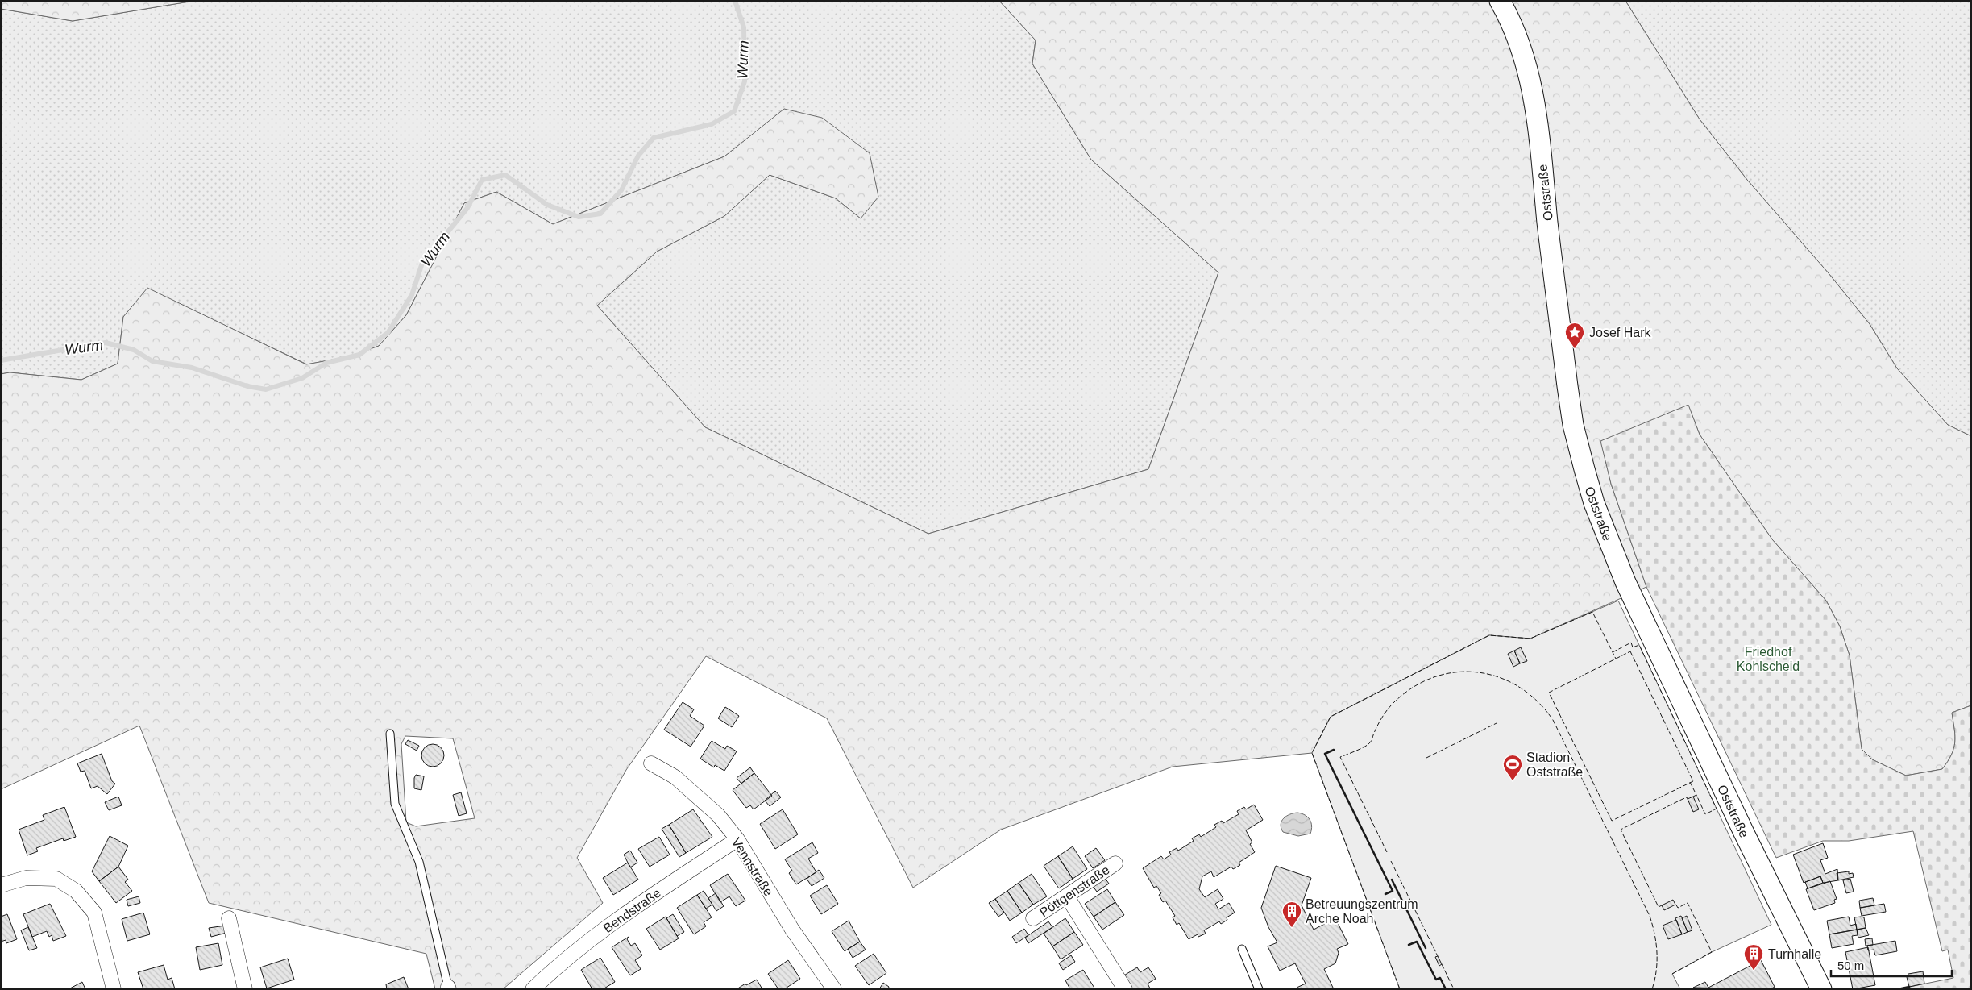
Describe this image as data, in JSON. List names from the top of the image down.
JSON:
{
  "streets": {
    "street": [
      "Oststraße",
      "Vennstraße",
      "Pöttgenstraße",
      "Bendstraße"
    ]
  },
  "crossings": [
    ["Vennstraße", "Bendstraße"]
  ],
  "water": ["Wurm"],
  "parks": ["Friedhof Kohlscheid"],
  "places": {
    "place": ["Josef Hark"],
    "sports": ["Stadion Oststraße"],
    "building": ["Betreuungszentrum Arche Noah", "Turnhalle"]
  },
  "scale_bar": "50 m"
}
